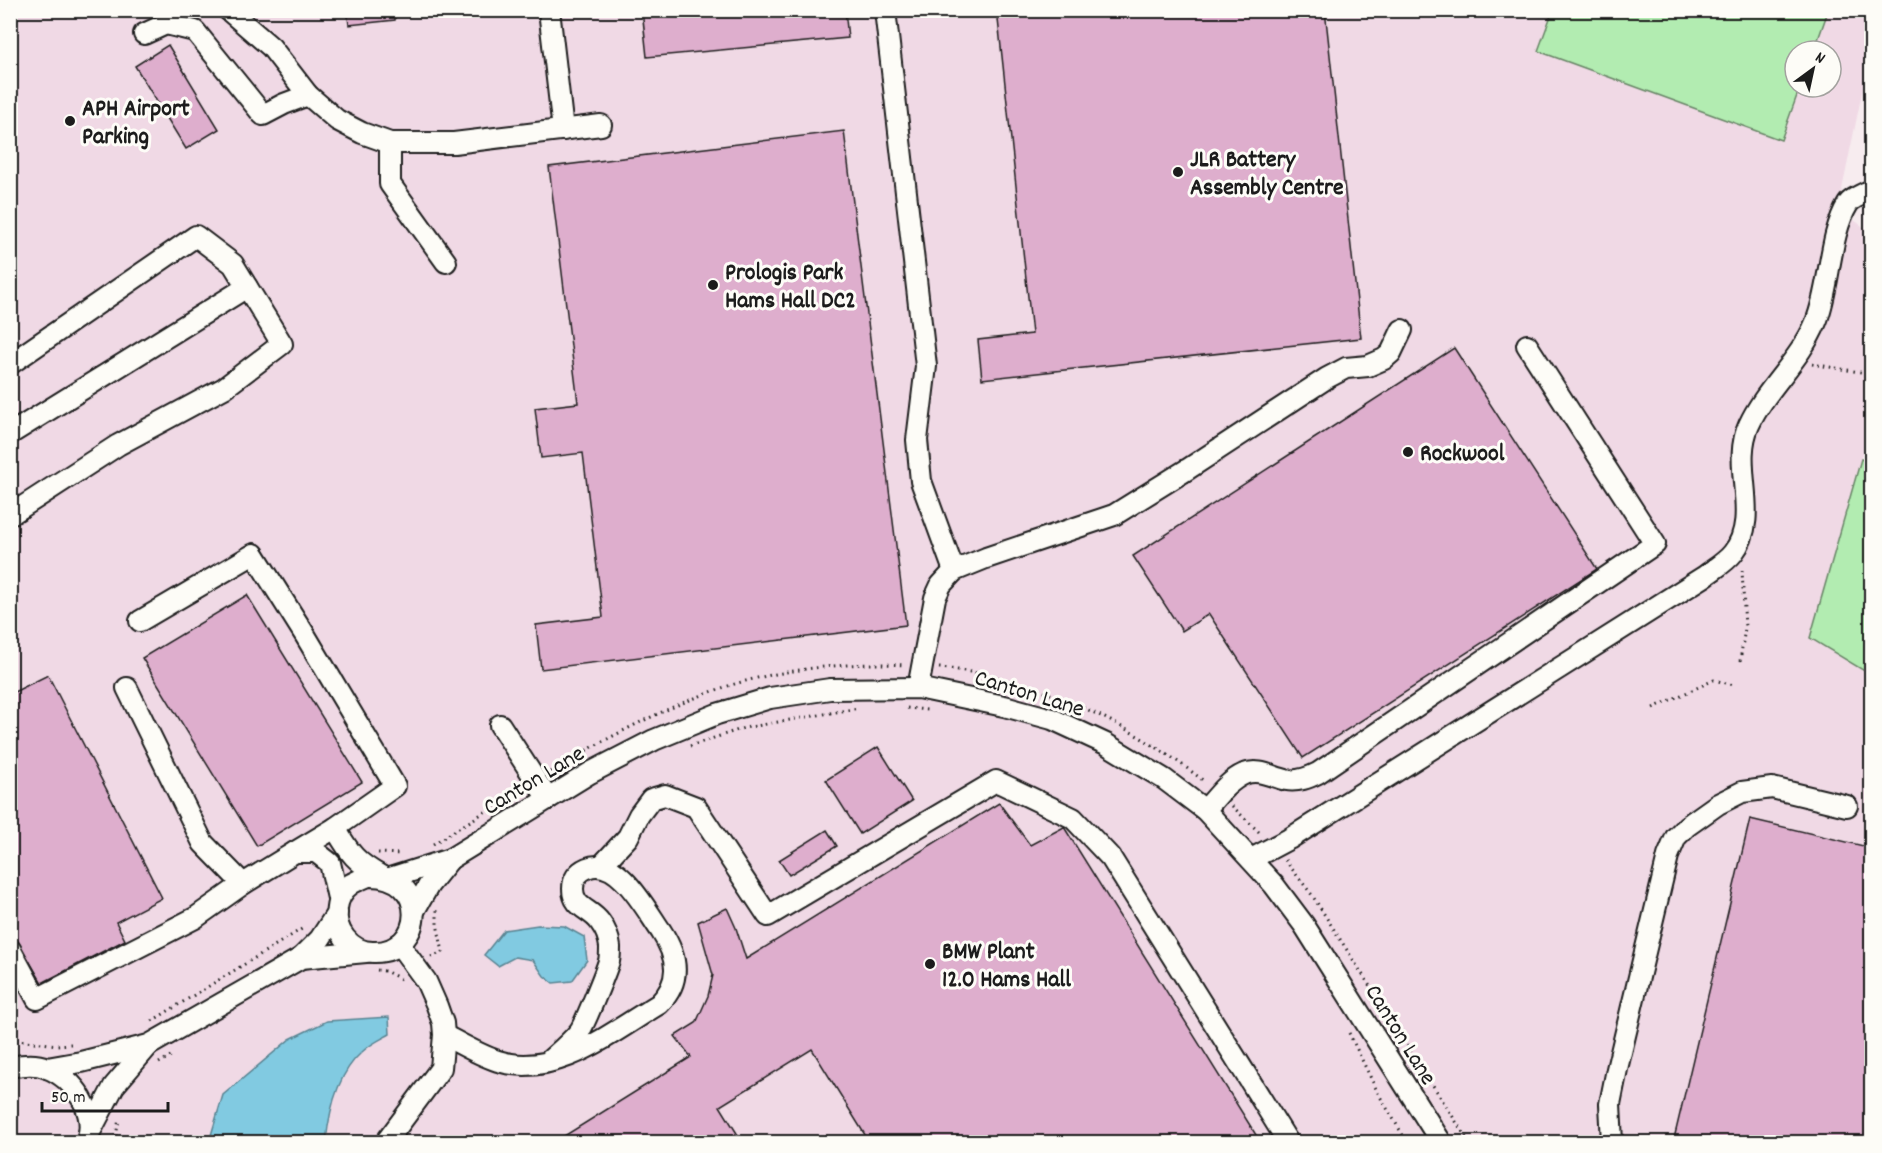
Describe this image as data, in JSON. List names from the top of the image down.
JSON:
{
  "streets": {
    "street": ["Canton Lane"]
  },
  "places": [
    "APH Airport Parking",
    "JLR Battery Assembly Centre",
    "Prologis Park Hams Hall DC2",
    "Rockwool",
    "BMW Plant 12.0 Hams Hall"
  ],
  "scale_bar": "50 m",
  "north": "top right"
}
